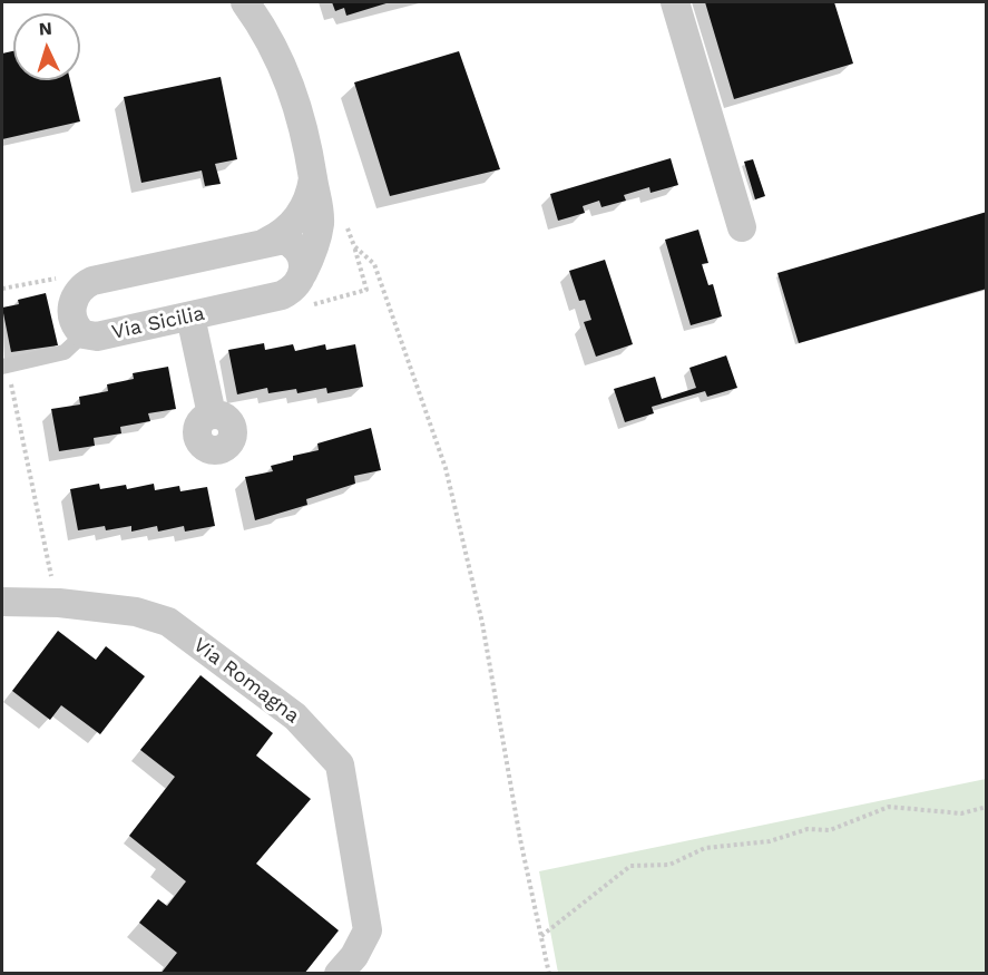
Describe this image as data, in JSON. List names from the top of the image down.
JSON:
{
  "streets": {
    "street": ["Via Sicilia", "Via Romagna"]
  },
  "north": "top"
}
